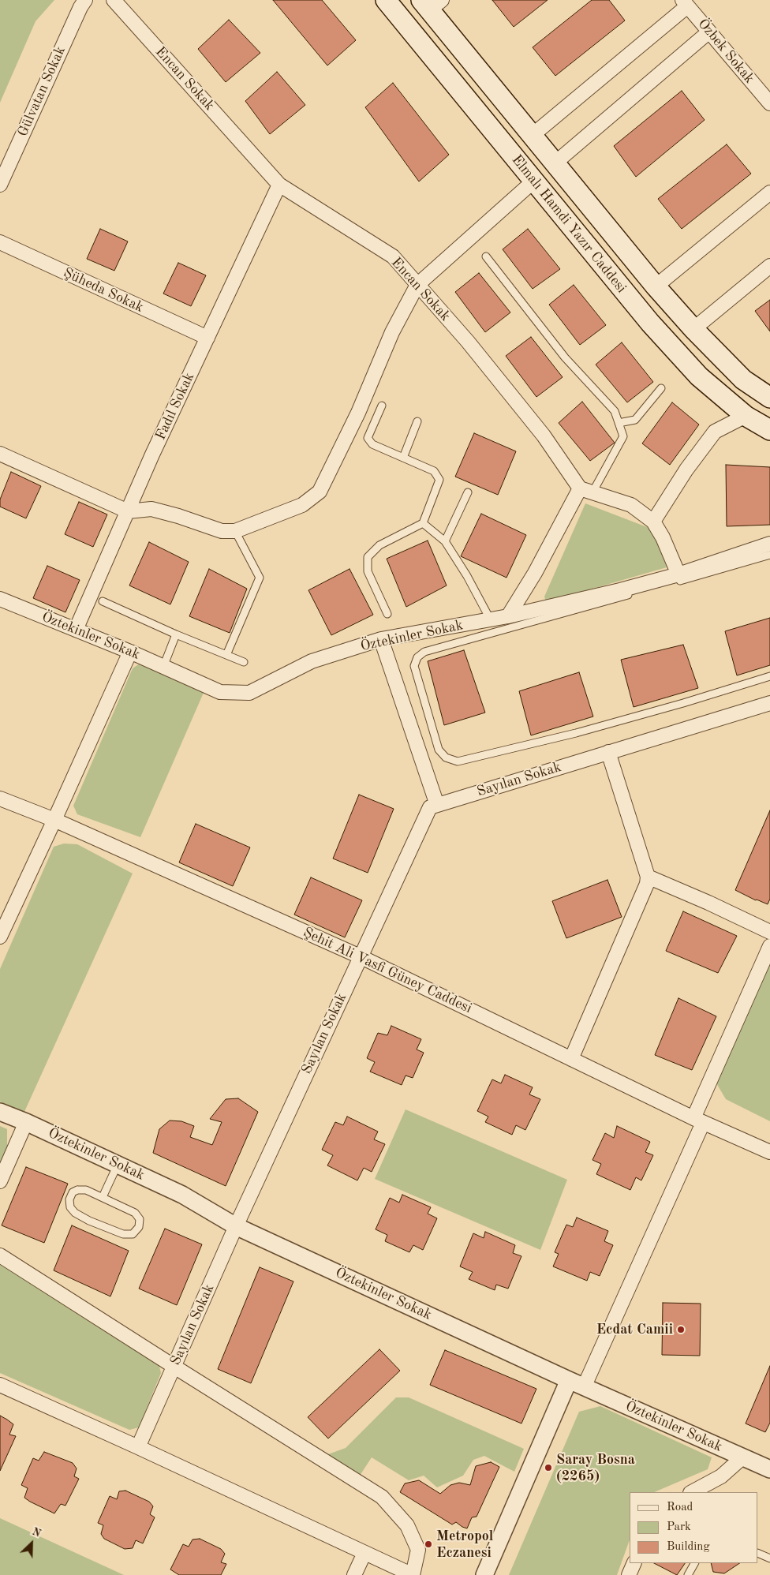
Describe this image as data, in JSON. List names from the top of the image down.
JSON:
{
  "streets": {
    "main road": ["Elmalı Hamdi Yazır Caddesi"],
    "street": [
      "Özbek Sokak",
      "Encan Sokak",
      "Gülvatan Sokak",
      "Şüheda Sokak",
      "Fadıl Sokak",
      "Öztekinler Sokak",
      "Sayılan Sokak",
      "Şehit Ali Vasfi Güney Caddesi"
    ]
  },
  "crossings": [
    ["Encan Sokak", "Fadıl Sokak"],
    ["Şüheda Sokak", "Fadıl Sokak"],
    ["Fadıl Sokak", "Öztekinler Sokak"],
    ["Öztekinler Sokak", "Sayılan Sokak"],
    ["Sayılan Sokak", "Şehit Ali Vasfi Güney Caddesi"]
  ],
  "places": ["Ecdat Camii", "Saray Bosna (2265)", "Metropol Eczanesi"],
  "legend": ["Road", "Park", "Building"],
  "north": "top right"
}
